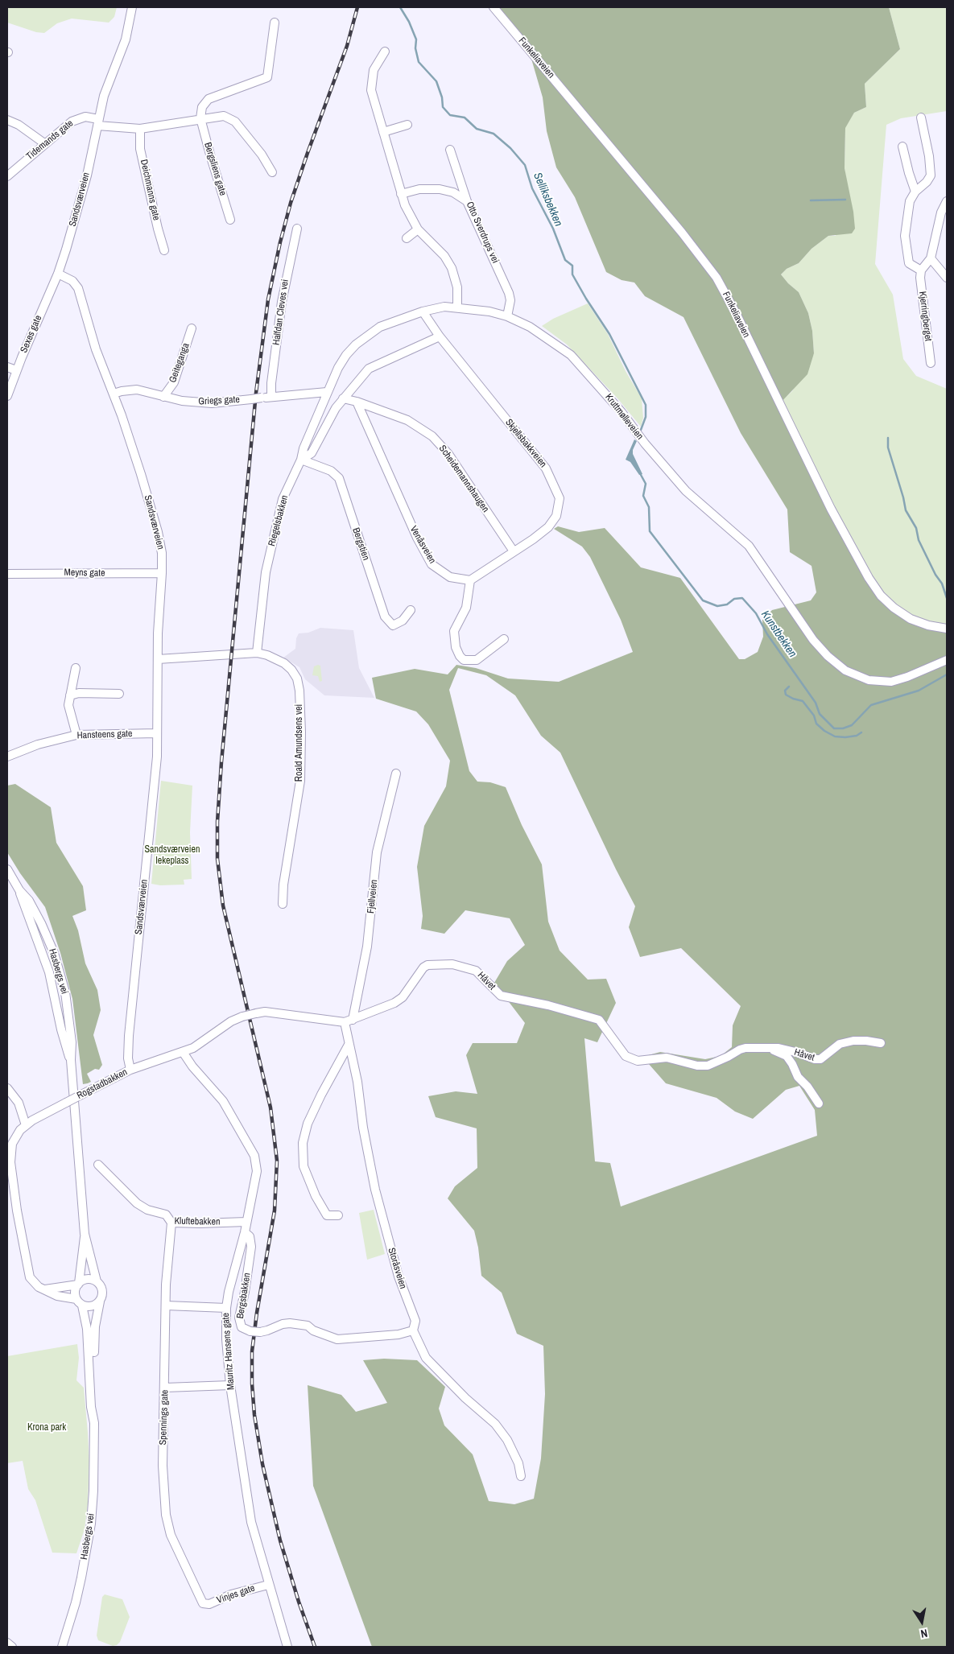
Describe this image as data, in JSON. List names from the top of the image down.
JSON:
{
  "streets": {
    "street": [
      "Funkeliaveien",
      "Tidemands gate",
      "Bergsliens gate",
      "Deichmanns gate",
      "Sandsværveien",
      "Otto Sverdrups vei",
      "Halfdan Cleves vei",
      "Kjerringberget",
      "Sexes gate",
      "Geiteganga",
      "Griegs gate",
      "Kruttmølleveien",
      "Skjellsbakkveien",
      "Scheidemannshaugen",
      "Riegelsbakken",
      "Bergstien",
      "Venåsveien",
      "Meyns gate",
      "Hansteens gate",
      "Roald Amundsens vei",
      "Fjellveien",
      "Hasbergs vei",
      "Håvet",
      "Rogstadbakken",
      "Kluftebakken",
      "Storåsveien",
      "Bergsbakken",
      "Mauritz Hansens gate",
      "Spennings gate",
      "Vinjes gate"
    ]
  },
  "crossings": [
    ["Tidemands gate", "Sandsværveien"],
    ["Sandsværveien", "Sexes gate"],
    ["Sandsværveien", "Griegs gate"],
    ["Sandsværveien", "Meyns gate"],
    ["Sandsværveien", "Hansteens gate"],
    ["Sandsværveien", "Rogstadbakken"],
    ["Otto Sverdrups vei", "Kruttmølleveien"],
    ["Halfdan Cleves vei", "Griegs gate"],
    ["Geiteganga", "Griegs gate"],
    ["Griegs gate", "Kruttmølleveien"],
    ["Kruttmølleveien", "Skjellsbakkveien"],
    ["Kruttmølleveien", "Riegelsbakken"],
    ["Kruttmølleveien", "Bergstien"],
    ["Skjellsbakkveien", "Scheidemannshaugen"],
    ["Skjellsbakkveien", "Riegelsbakken"],
    ["Skjellsbakkveien", "Venåsveien"],
    ["Scheidemannshaugen", "Venåsveien"],
    ["Riegelsbakken", "Bergstien"],
    ["Riegelsbakken", "Roald Amundsens vei"],
    ["Fjellveien", "Håvet"],
    ["Fjellveien", "Storåsveien"],
    ["Håvet", "Rogstadbakken"],
    ["Håvet", "Storåsveien"],
    ["Håvet", "Mauritz Hansens gate"],
    ["Rogstadbakken", "Mauritz Hansens gate"],
    ["Kluftebakken", "Mauritz Hansens gate"],
    ["Kluftebakken", "Spennings gate"],
    ["Storåsveien", "Bergsbakken"],
    ["Bergsbakken", "Mauritz Hansens gate"],
    ["Mauritz Hansens gate", "Vinjes gate"],
    ["Spennings gate", "Vinjes gate"]
  ],
  "water": ["Selliksbekken", "Kunstbekken"],
  "parks": ["Sandsværveien lekeplass", "Krona park"],
  "north": "bottom"
}
